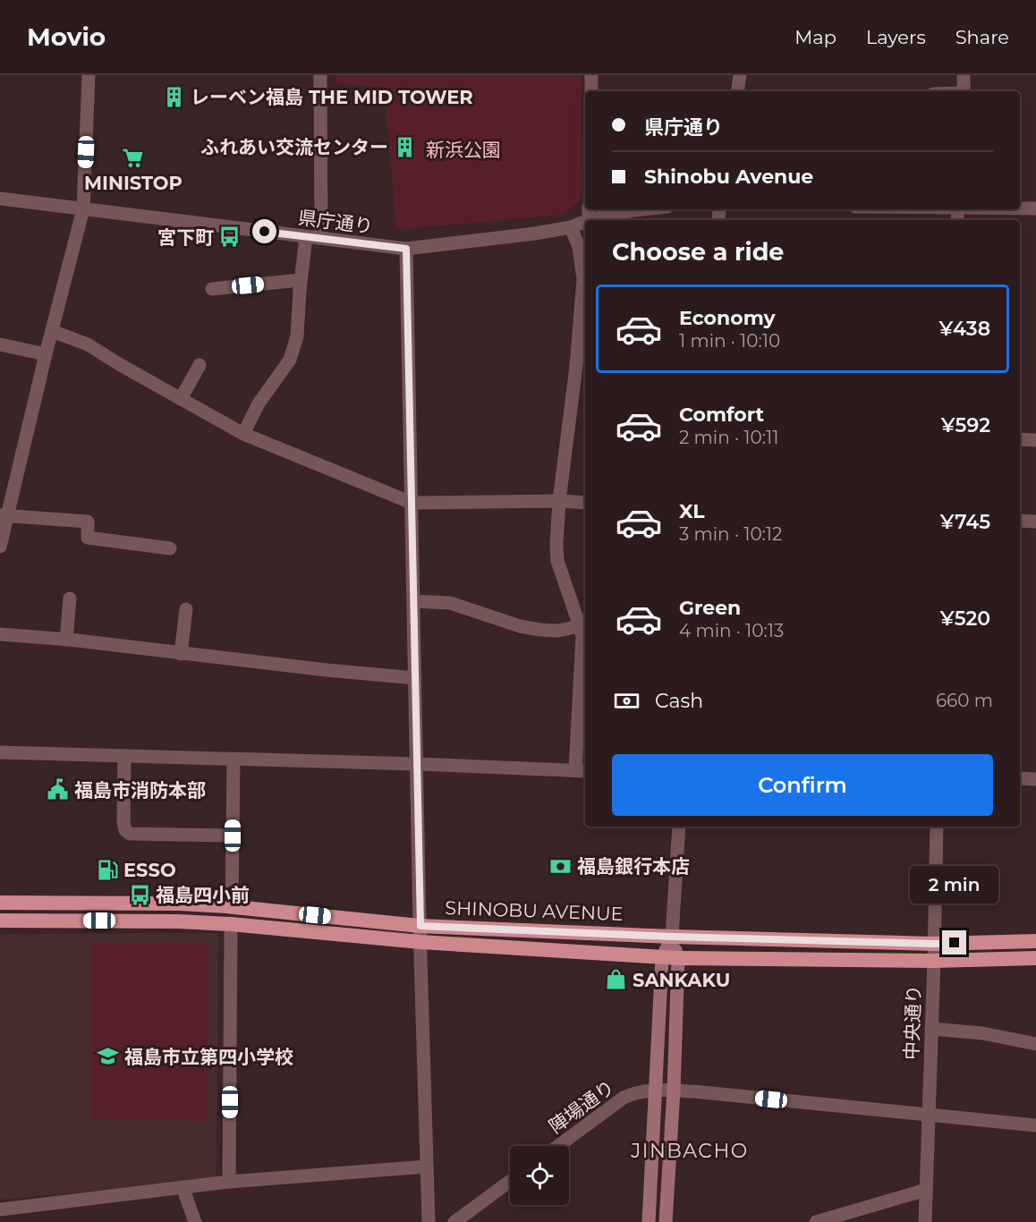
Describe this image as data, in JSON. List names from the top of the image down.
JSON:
{
  "streets": {
    "highway": ["SHINOBU AVENUE"],
    "street": ["県庁通り", "中央通り", "陣場通り"]
  },
  "crossings": [
    ["SHINOBU AVENUE", "中央通り"],
    ["中央通り", "陣場通り"]
  ],
  "districts": ["JINBACHO"],
  "parks": ["新浜公園"],
  "places": {
    "building": ["レーベン福島 THE MID TOWER", "ふれあい交流センター"],
    "supermarket": ["MINISTOP"],
    "bus stop": ["宮下町", "福島四小前"],
    "public building": ["福島市消防本部"],
    "bank": ["福島銀行本店"],
    "fuel station": ["ESSO"],
    "shop": ["SANKAKU"],
    "school or university": ["福島市立第四小学校"]
  },
  "page": {
    "header": "Movio",
    "nav": ["Map", "Layers", "Share"],
    "banner": ["県庁通り", "Shinobu Avenue"],
    "heading": "Choose a ride",
    "list": [
      {
        "name": "Economy",
        "note": "1 min · 10:10",
        "value": "¥438"
      },
      {
        "name": "Comfort",
        "note": "2 min · 10:11",
        "value": "¥592"
      },
      {
        "name": "XL",
        "note": "3 min · 10:12",
        "value": "¥745"
      },
      {
        "name": "Green",
        "note": "4 min · 10:13",
        "value": "¥520"
      }
    ],
    "pay": ["Cash", "660 m"],
    "buttons": "Confirm",
    "bubble": "2 min"
  }
}
